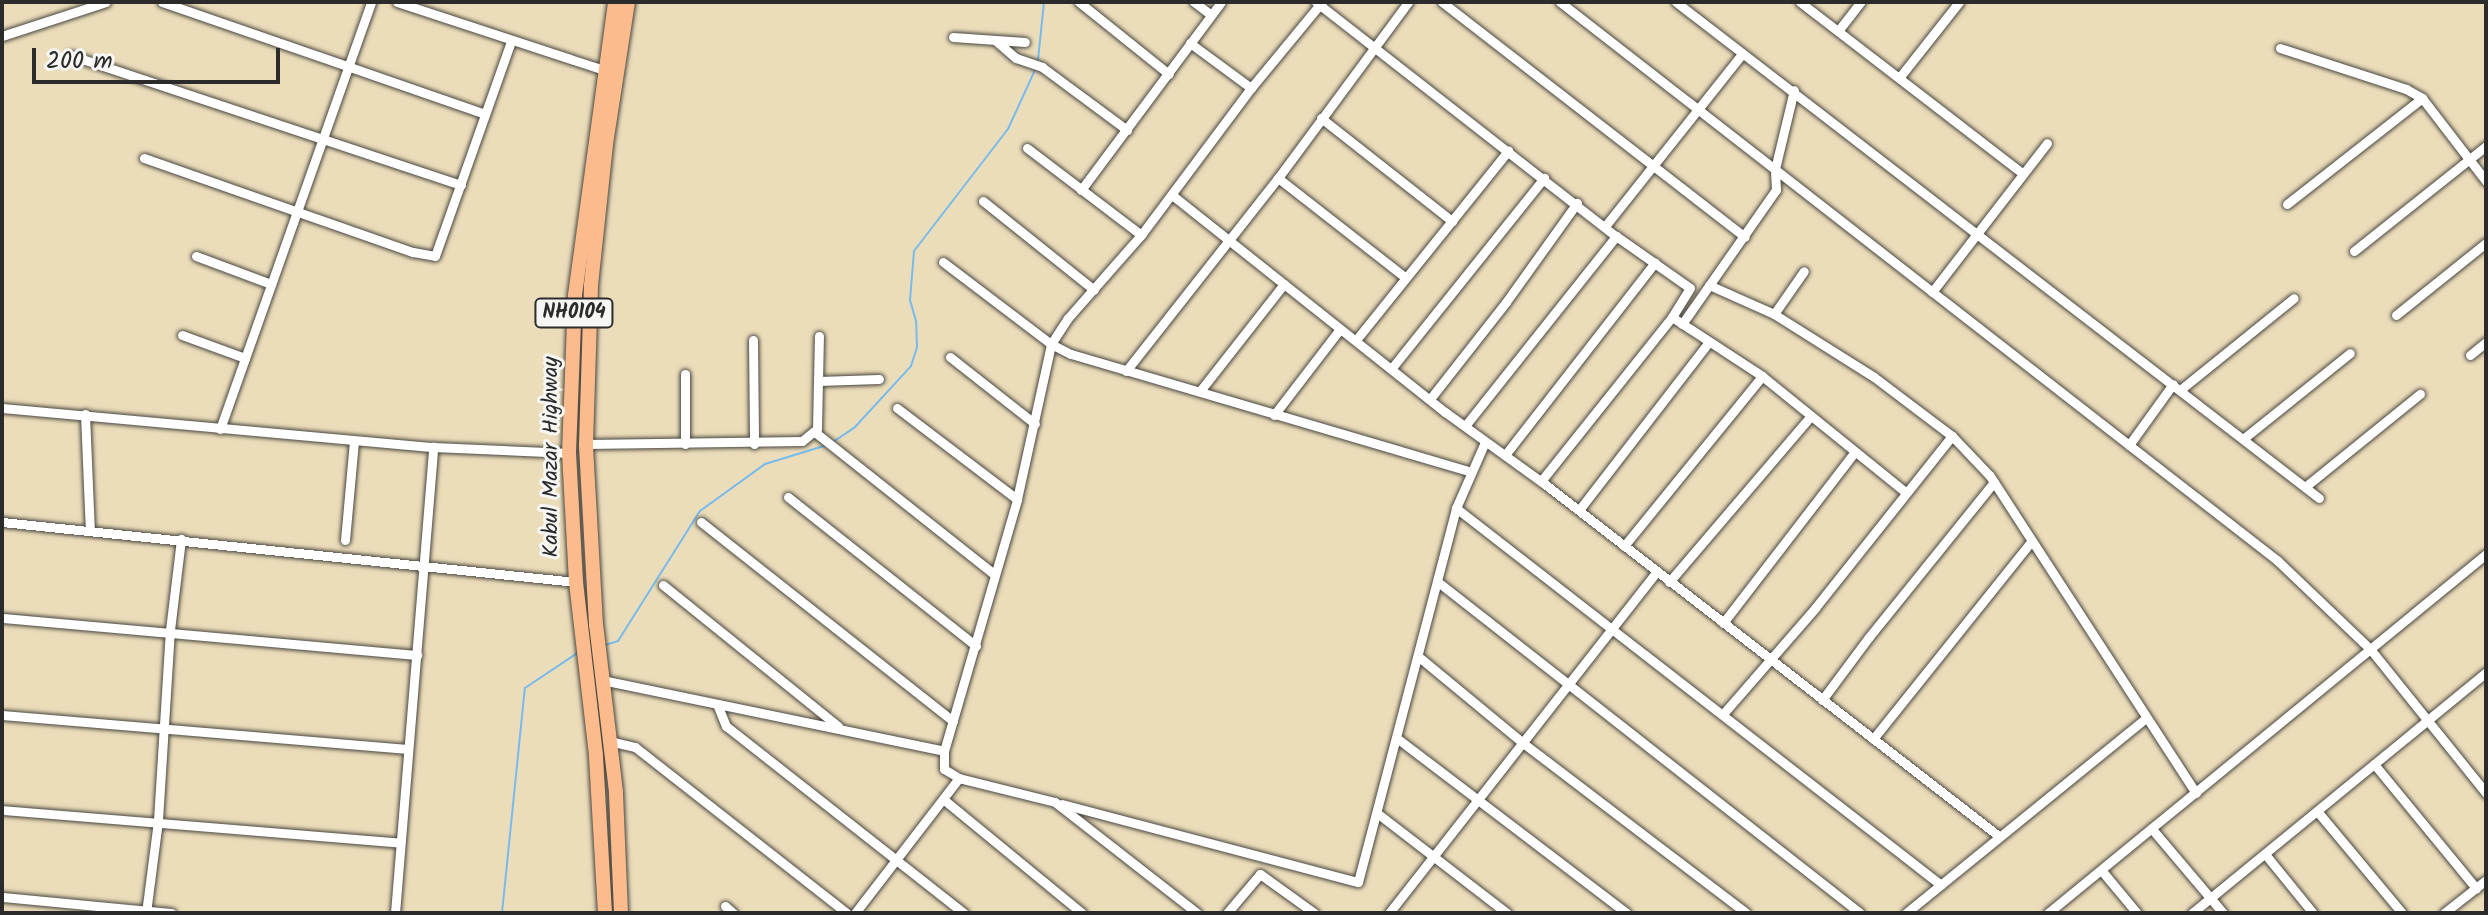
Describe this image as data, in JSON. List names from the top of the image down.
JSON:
{
  "streets": {
    "highway": ["NH0104", "Kabul Mazar Highway"]
  },
  "scale_bar": "200 m"
}
